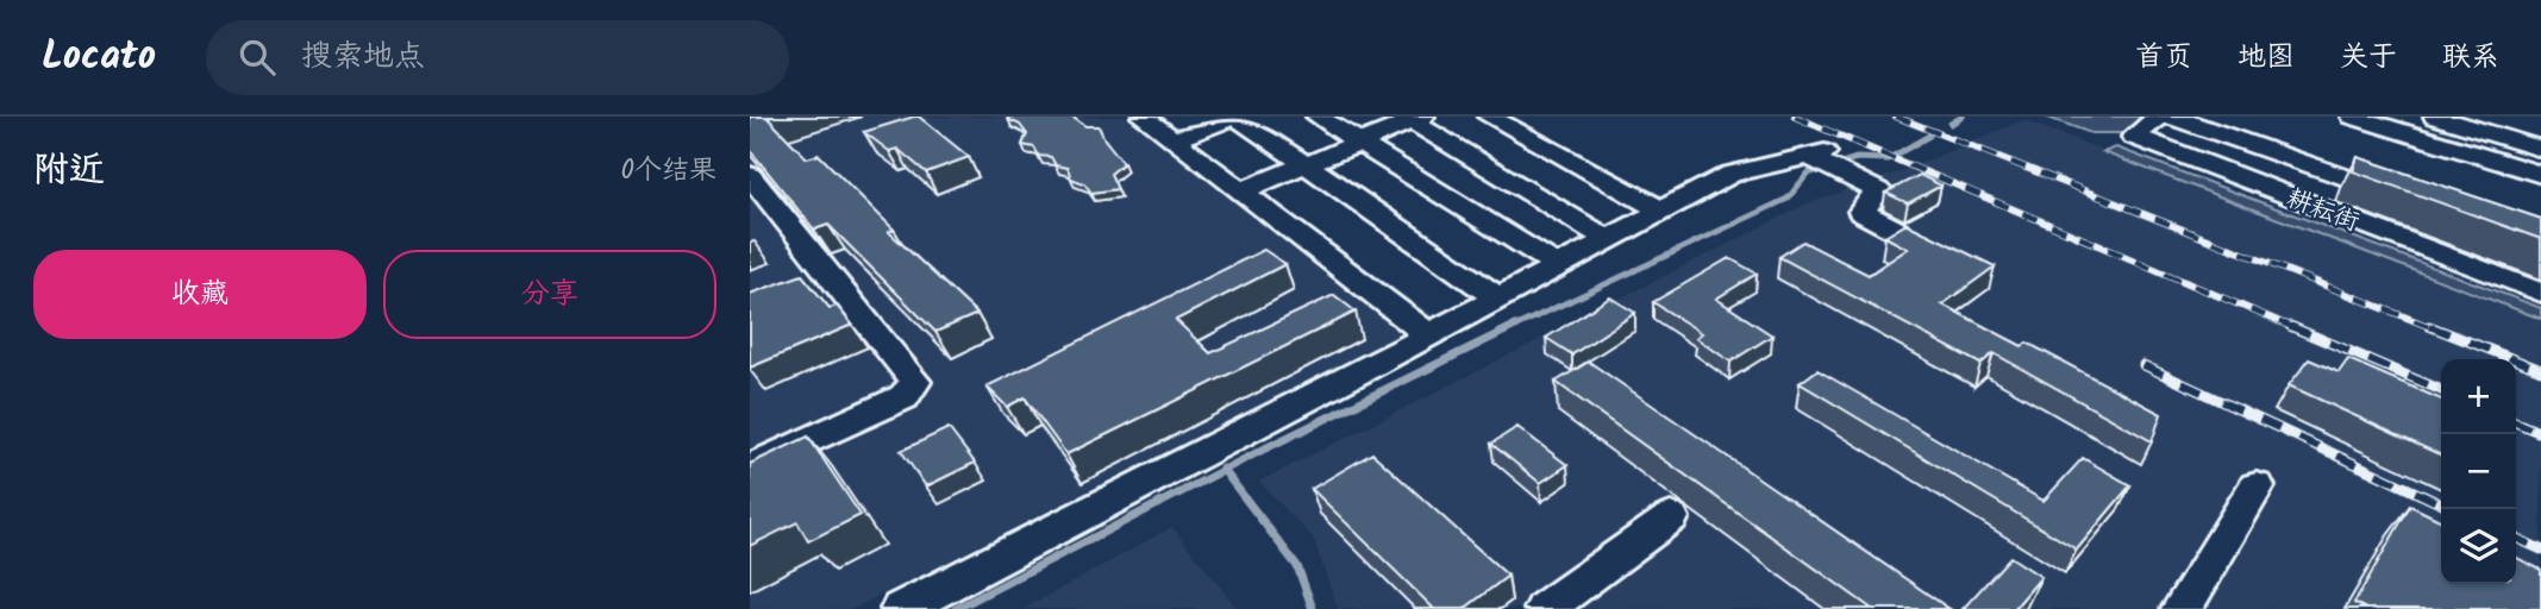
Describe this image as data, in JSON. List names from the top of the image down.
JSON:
{
  "streets": {
    "street": ["耕耘街"]
  },
  "page": {
    "header": "Locato",
    "search": "搜索地点",
    "nav": [
      "首页",
      "地图",
      "关于",
      "联系"
    ],
    "heading": ["附近", "0个结果"],
    "buttons": ["收藏", "分享"],
    "map_buttons": ["+", "−"]
  }
}
